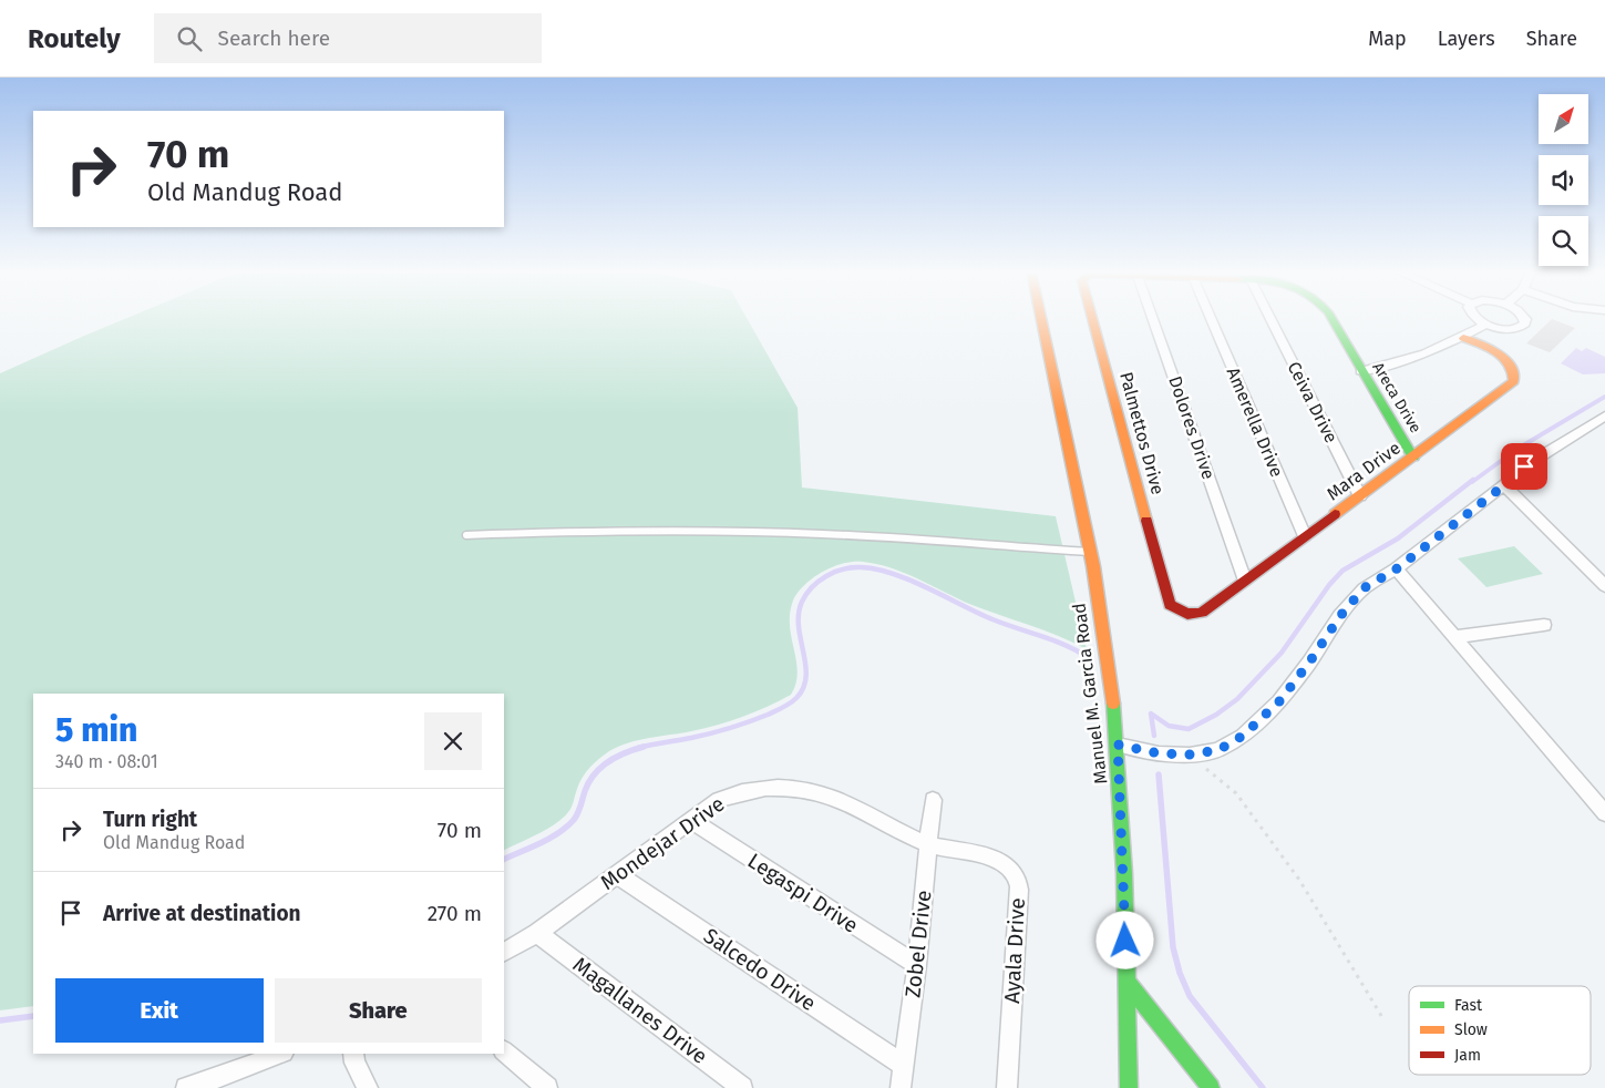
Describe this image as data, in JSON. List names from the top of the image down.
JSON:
{
  "streets": {
    "street": [
      "Areca Drive",
      "Ceiva Drive",
      "Amerella Drive",
      "Dolores Drive",
      "Palmettos Drive",
      "Mara Drive",
      "Manuel M. Garcia Road",
      "Mondejar Drive",
      "Legaspi Drive",
      "Zobel Drive",
      "Ayala Drive",
      "Salcedo Drive",
      "Magallanes Drive"
    ]
  },
  "crossings": [
    ["Areca Drive", "Mara Drive"],
    ["Ceiva Drive", "Mara Drive"],
    ["Amerella Drive", "Mara Drive"],
    ["Dolores Drive", "Mara Drive"],
    ["Palmettos Drive", "Mara Drive"],
    ["Mondejar Drive", "Legaspi Drive"],
    ["Mondejar Drive", "Zobel Drive"],
    ["Mondejar Drive", "Ayala Drive"],
    ["Mondejar Drive", "Salcedo Drive"],
    ["Mondejar Drive", "Magallanes Drive"],
    ["Legaspi Drive", "Zobel Drive"],
    ["Zobel Drive", "Ayala Drive"],
    ["Zobel Drive", "Salcedo Drive"]
  ],
  "legend": ["Fast", "Slow", "Jam"],
  "north": "top right",
  "page": {
    "header": "Routely",
    "search": "Search here",
    "nav": ["Map", "Layers", "Share"],
    "turn": ["70 m", "Old Mandug Road"],
    "heading": ["5 min", "340 m · 08:01"],
    "list": [
      {
        "name": "Turn right",
        "note": "Old Mandug Road",
        "value": "70 m"
      },
      {
        "name": "Arrive at destination",
        "value": "270 m"
      }
    ],
    "buttons": ["Exit", "Share"]
  }
}
